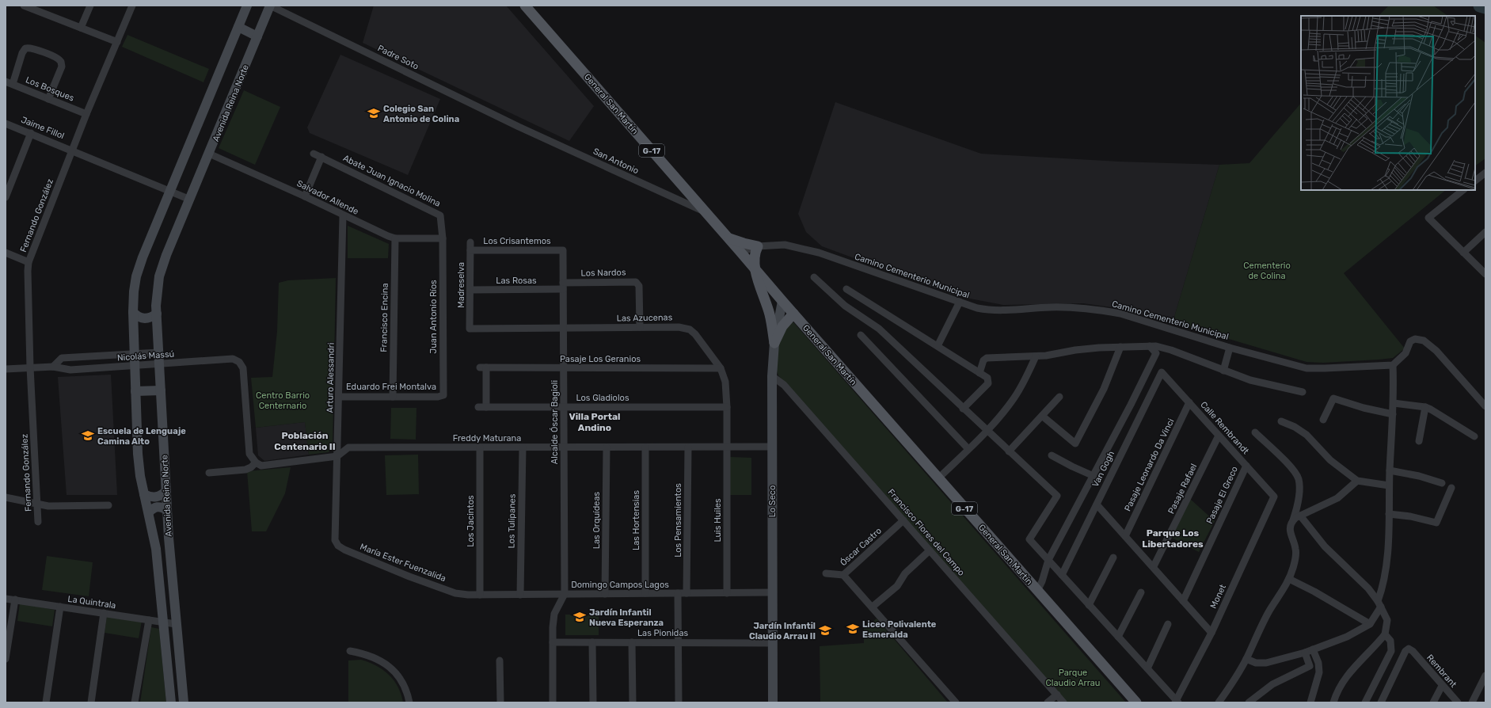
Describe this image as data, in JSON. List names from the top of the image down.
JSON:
{
  "streets": {
    "main road": ["General San Martín", "G-17"],
    "street": [
      "Padre Soto",
      "Los Bosques",
      "Avenida Reina Norte",
      "Jaime Fillol",
      "San Antonio",
      "Abate Juan Ignacio Molina",
      "Salvador Allende",
      "Fernando González",
      "Los Crisantemos",
      "Los Nardos",
      "Camino Cementerio Municipal",
      "Las Rosas",
      "Madreselva",
      "Juan Antonio Ríos",
      "Francisco Encina",
      "Las Azucenas",
      "Nicolás Massú",
      "Pasaje Los Geranios",
      "Arturo Alessandri",
      "Eduardo Frei Montalva",
      "Los Gladiolos",
      "Alcalde Óscar Bagioli",
      "Calle Rembrandt",
      "Freddy Maturana",
      "Pasaje Leonardo Da Vinci",
      "Van Gogh",
      "Pasaje Rafael",
      "Pasaje El Greco",
      "Lo Seco",
      "Las Orquídeas",
      "Las Hortensias",
      "Los Pensamientos",
      "Luis Huiles",
      "Los Jacintos",
      "Los Tulipanes",
      "Francisco Flores del Campo",
      "Óscar Castro",
      "María Ester Fuenzalida",
      "Domingo Campos Lagos",
      "Monet",
      "La Quintrala",
      "Las Pionidas",
      "Rembrant"
    ]
  },
  "crossings": [
    ["Padre Soto", "Avenida Reina Norte"],
    ["Padre Soto", "San Antonio"],
    ["Los Bosques", "Fernando González"],
    ["Avenida Reina Norte", "Salvador Allende"],
    ["Avenida Reina Norte", "Nicolás Massú"],
    ["Avenida Reina Norte", "La Quintrala"],
    ["General San Martín", "San Antonio"],
    ["General San Martín", "Camino Cementerio Municipal"],
    ["General San Martín", "Lo Seco"],
    ["Jaime Fillol", "Fernando González"],
    ["Abate Juan Ignacio Molina", "Salvador Allende"],
    ["Abate Juan Ignacio Molina", "Juan Antonio Ríos"],
    ["Salvador Allende", "Juan Antonio Ríos"],
    ["Salvador Allende", "Francisco Encina"],
    ["Salvador Allende", "Arturo Alessandri"],
    ["Fernando González", "Nicolás Massú"],
    ["Los Crisantemos", "Madreselva"],
    ["Los Crisantemos", "Alcalde Óscar Bagioli"],
    ["Los Nardos", "Las Rosas"],
    ["Los Nardos", "Las Azucenas"],
    ["Los Nardos", "Alcalde Óscar Bagioli"],
    ["Las Rosas", "Madreselva"],
    ["Las Rosas", "Alcalde Óscar Bagioli"],
    ["Madreselva", "Las Azucenas"],
    ["Juan Antonio Ríos", "Eduardo Frei Montalva"],
    ["Francisco Encina", "Eduardo Frei Montalva"],
    ["Las Azucenas", "Pasaje Los Geranios"],
    ["Las Azucenas", "Los Gladiolos"],
    ["Las Azucenas", "Alcalde Óscar Bagioli"],
    ["Las Azucenas", "Freddy Maturana"],
    ["Las Azucenas", "Luis Huiles"],
    ["Nicolás Massú", "Freddy Maturana"],
    ["Pasaje Los Geranios", "Los Gladiolos"],
    ["Pasaje Los Geranios", "Alcalde Óscar Bagioli"],
    ["Arturo Alessandri", "Eduardo Frei Montalva"],
    ["Arturo Alessandri", "Freddy Maturana"],
    ["Arturo Alessandri", "María Ester Fuenzalida"],
    ["Los Gladiolos", "Alcalde Óscar Bagioli"],
    ["Alcalde Óscar Bagioli", "Freddy Maturana"],
    ["Alcalde Óscar Bagioli", "Domingo Campos Lagos"],
    ["Calle Rembrandt", "Pasaje Leonardo Da Vinci"],
    ["Calle Rembrandt", "Van Gogh"],
    ["Calle Rembrandt", "Pasaje Rafael"],
    ["Calle Rembrandt", "Pasaje El Greco"],
    ["Calle Rembrandt", "Monet"],
    ["Freddy Maturana", "Lo Seco"],
    ["Freddy Maturana", "Las Orquídeas"],
    ["Freddy Maturana", "Las Hortensias"],
    ["Freddy Maturana", "Los Pensamientos"],
    ["Freddy Maturana", "Luis Huiles"],
    ["Freddy Maturana", "Los Jacintos"],
    ["Freddy Maturana", "Los Tulipanes"],
    ["Lo Seco", "Francisco Flores del Campo"],
    ["Lo Seco", "Domingo Campos Lagos"],
    ["Lo Seco", "Las Pionidas"],
    ["Las Orquídeas", "Domingo Campos Lagos"],
    ["Las Hortensias", "Domingo Campos Lagos"],
    ["Los Pensamientos", "Domingo Campos Lagos"],
    ["Luis Huiles", "Domingo Campos Lagos"],
    ["Los Jacintos", "Domingo Campos Lagos"],
    ["Los Tulipanes", "Domingo Campos Lagos"],
    ["Francisco Flores del Campo", "Óscar Castro"],
    ["María Ester Fuenzalida", "Domingo Campos Lagos"]
  ],
  "districts": ["Villa Portal Andino", "Población Centenario II", "Parque Los Libertadores"],
  "parks": ["Cementerio de Colina", "Centro Barrio Centernario", "Parque Claudio Arrau"],
  "places": {
    "school or university": [
      "Colegio San Antonio de Colina",
      "Escuela de Lenguaje Camina Alto",
      "Jardín Infantil Nueva Esperanza",
      "Liceo Polivalente Esmeralda",
      "Jardín Infantil Claudio Arrau II"
    ]
  }
}
